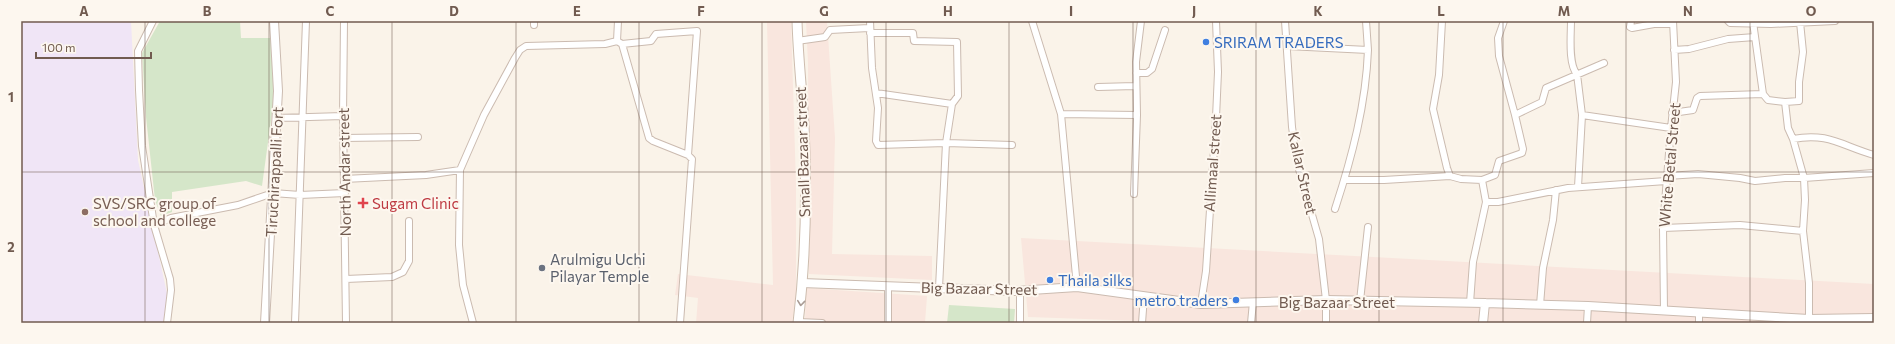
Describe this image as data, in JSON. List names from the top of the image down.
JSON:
{
  "streets": {
    "main road": ["Small Bazaar street"],
    "street": [
      "Allimaal street",
      "White Betal Street",
      "Tiruchirappalli Fort",
      "North Andar street",
      "Kallar Street",
      "Big Bazaar Street"
    ]
  },
  "crossings": [
    ["Small Bazaar street", "Big Bazaar Street"],
    ["Allimaal street", "Big Bazaar Street"],
    ["White Betal Street", "Big Bazaar Street"],
    ["Kallar Street", "Big Bazaar Street"]
  ],
  "places": {
    "other": [
      "SRIRAM TRADERS",
      "SVS/SRC group of school and college",
      "Arulmigu Uchi Pilayar Temple",
      "Thaila silks",
      "metro traders"
    ],
    "health": ["Sugam Clinic"]
  },
  "scale_bar": "100 m",
  "grid": {
    "columns": [
      "A",
      "B",
      "C",
      "D",
      "E",
      "F",
      "G",
      "H",
      "I",
      "J",
      "K",
      "L",
      "M",
      "N",
      "O"
    ],
    "rows": ["1", "2"]
  }
}
